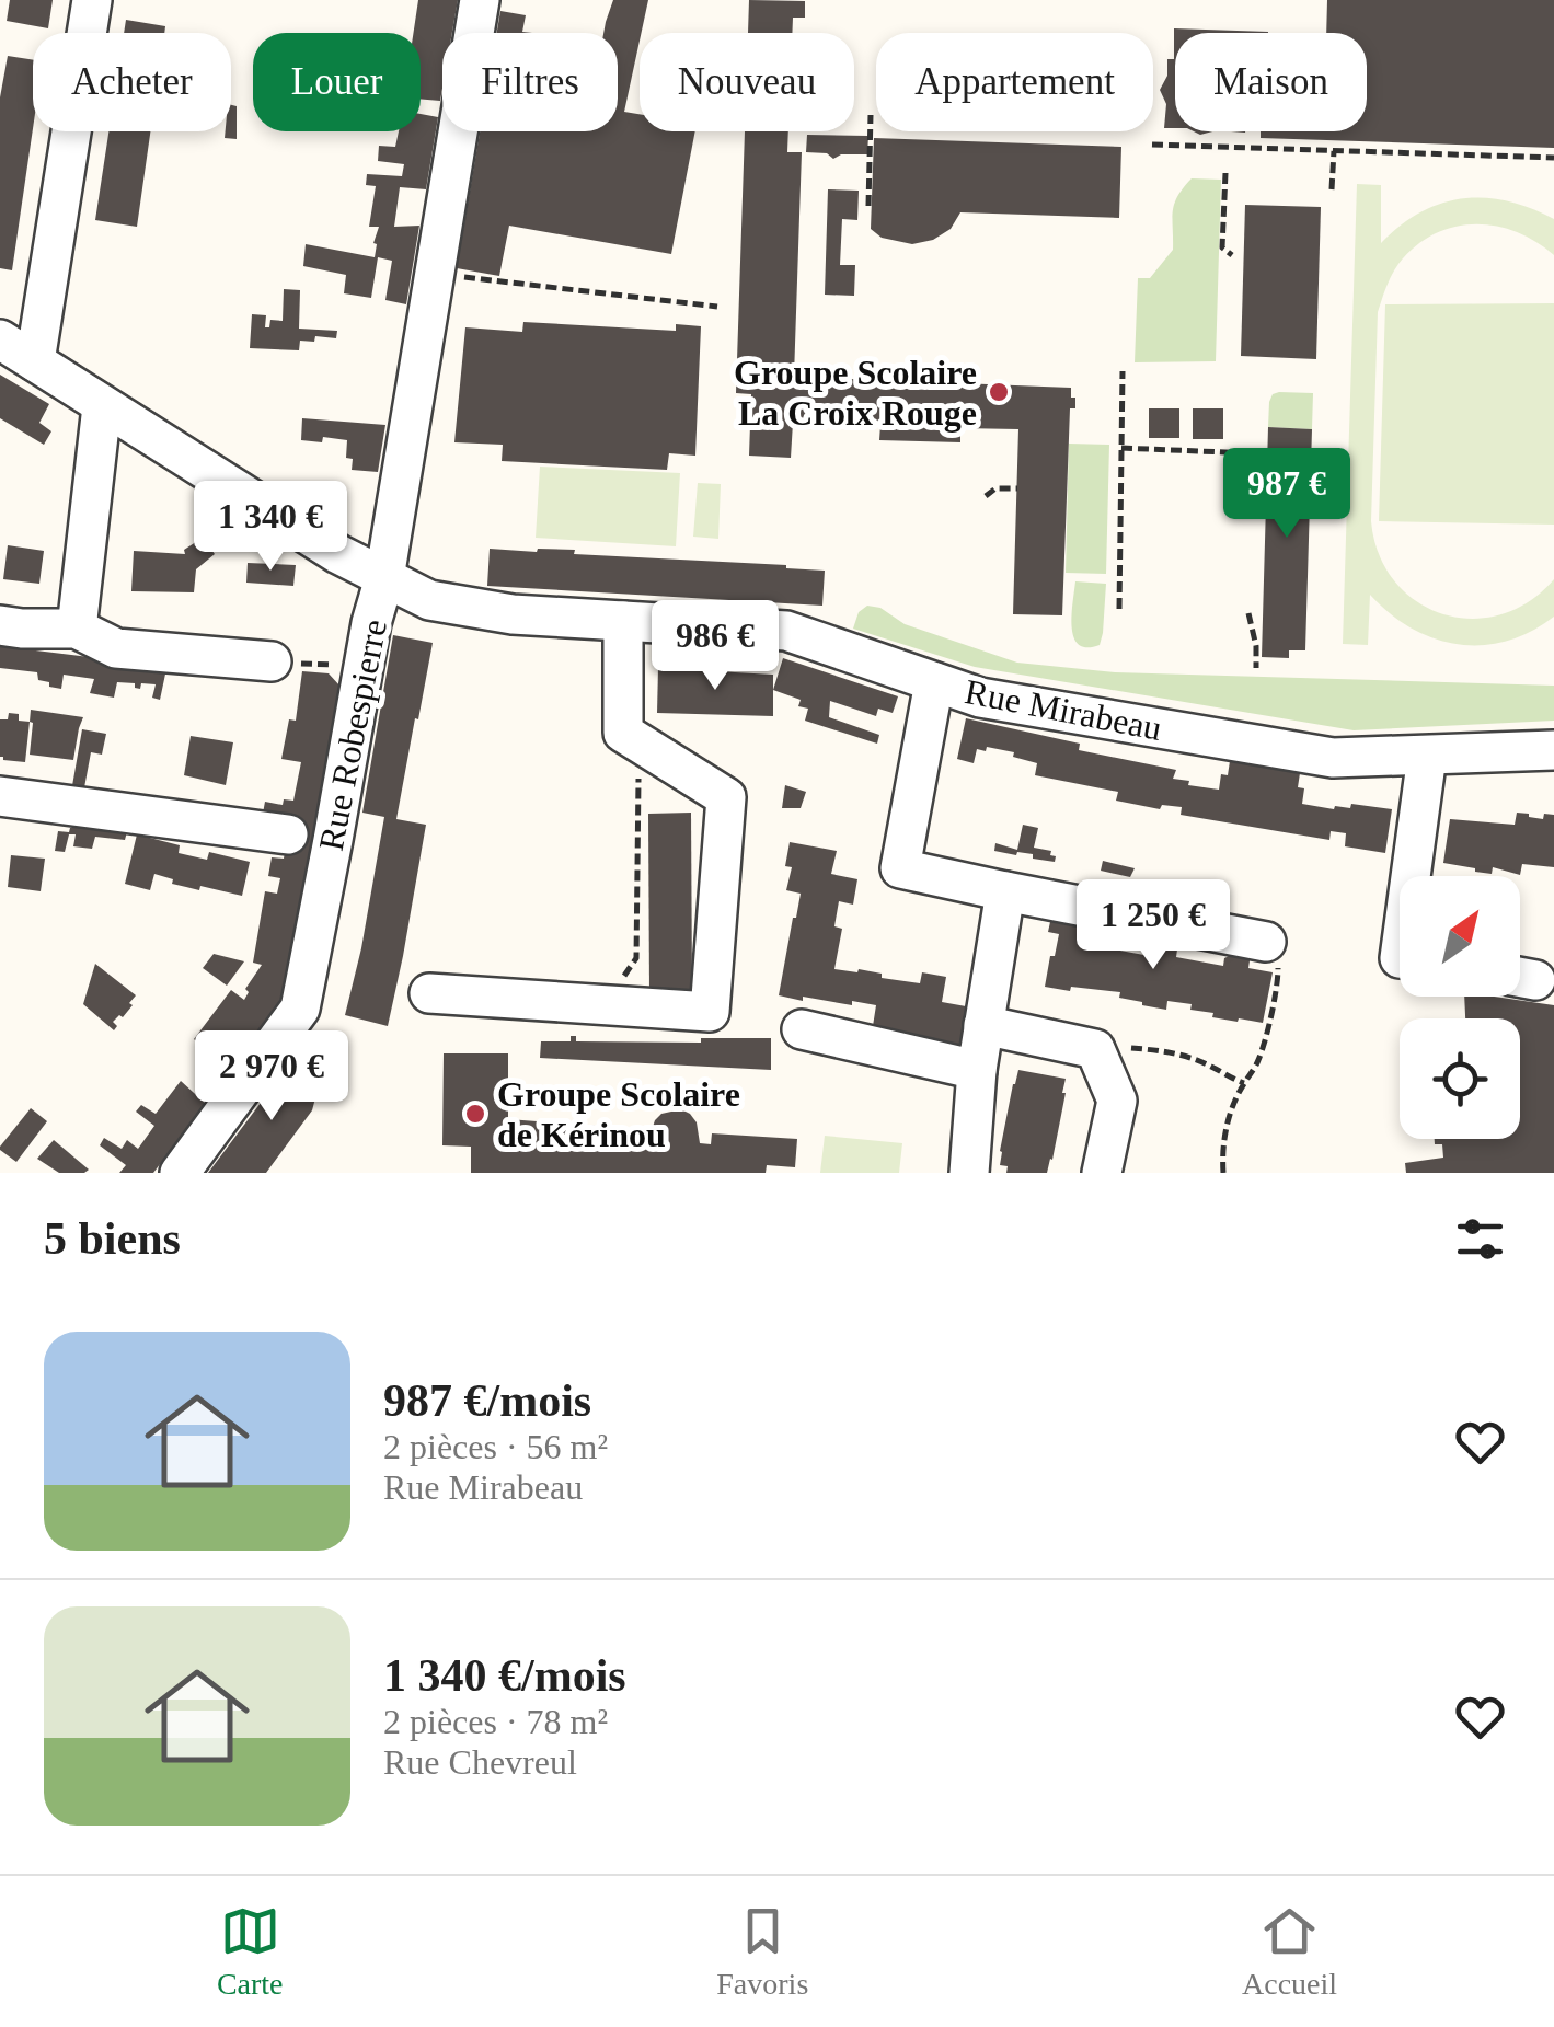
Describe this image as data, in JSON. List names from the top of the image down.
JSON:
{
  "streets": {
    "street": ["Rue Mirabeau", "Rue Robespierre"]
  },
  "crossings": [
    ["Rue Mirabeau", "Rue Robespierre"]
  ],
  "places": ["Groupe Scolaire La Croix Rouge", "Groupe Scolaire de Kérinou"],
  "north": "top right",
  "page": {
    "chip": [
      "Acheter",
      "Louer",
      "Filtres",
      "Nouveau",
      "Appartement",
      "Maison"
    ],
    "price": [
      "987 €",
      "1 340 €",
      "986 €",
      "1 250 €",
      "2 970 €"
    ],
    "heading": "5 biens",
    "list": [
      {
        "name": "987 €/mois",
        "note": "2 pièces · 56 m² · Rue Mirabeau"
      },
      {
        "name": "1 340 €/mois",
        "note": "2 pièces · 78 m² · Rue Chevreul"
      }
    ],
    "tabs": ["Carte", "Favoris", "Accueil"]
  }
}
